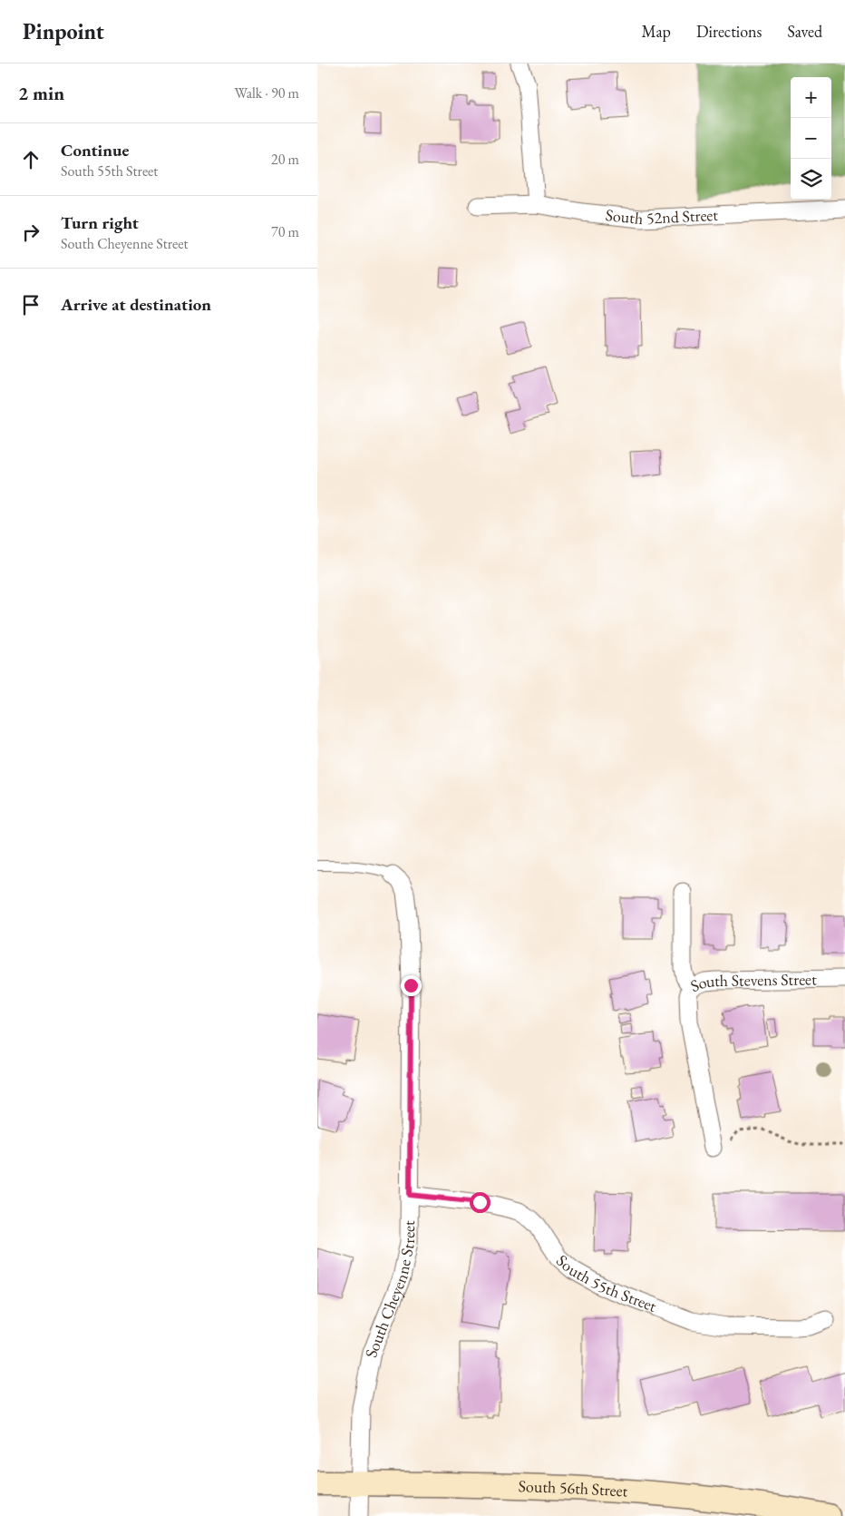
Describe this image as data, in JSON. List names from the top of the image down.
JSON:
{
  "streets": {
    "main road": ["South 56th Street"],
    "street": [
      "South 52nd Street",
      "South Stevens Street",
      "South 55th Street",
      "South Cheyenne Street"
    ]
  },
  "crossings": [
    ["South 55th Street", "South Cheyenne Street"],
    ["South Cheyenne Street", "South 56th Street"]
  ],
  "page": {
    "header": "Pinpoint",
    "nav": ["Map", "Directions", "Saved"],
    "heading": ["2 min", "Walk · 90 m"],
    "map_buttons": ["+", "−"],
    "list": [
      ["Continue", "South 55th Street", "20 m"],
      ["Turn right", "South Cheyenne Street", "70 m"],
      "Arrive at destination"
    ]
  }
}
